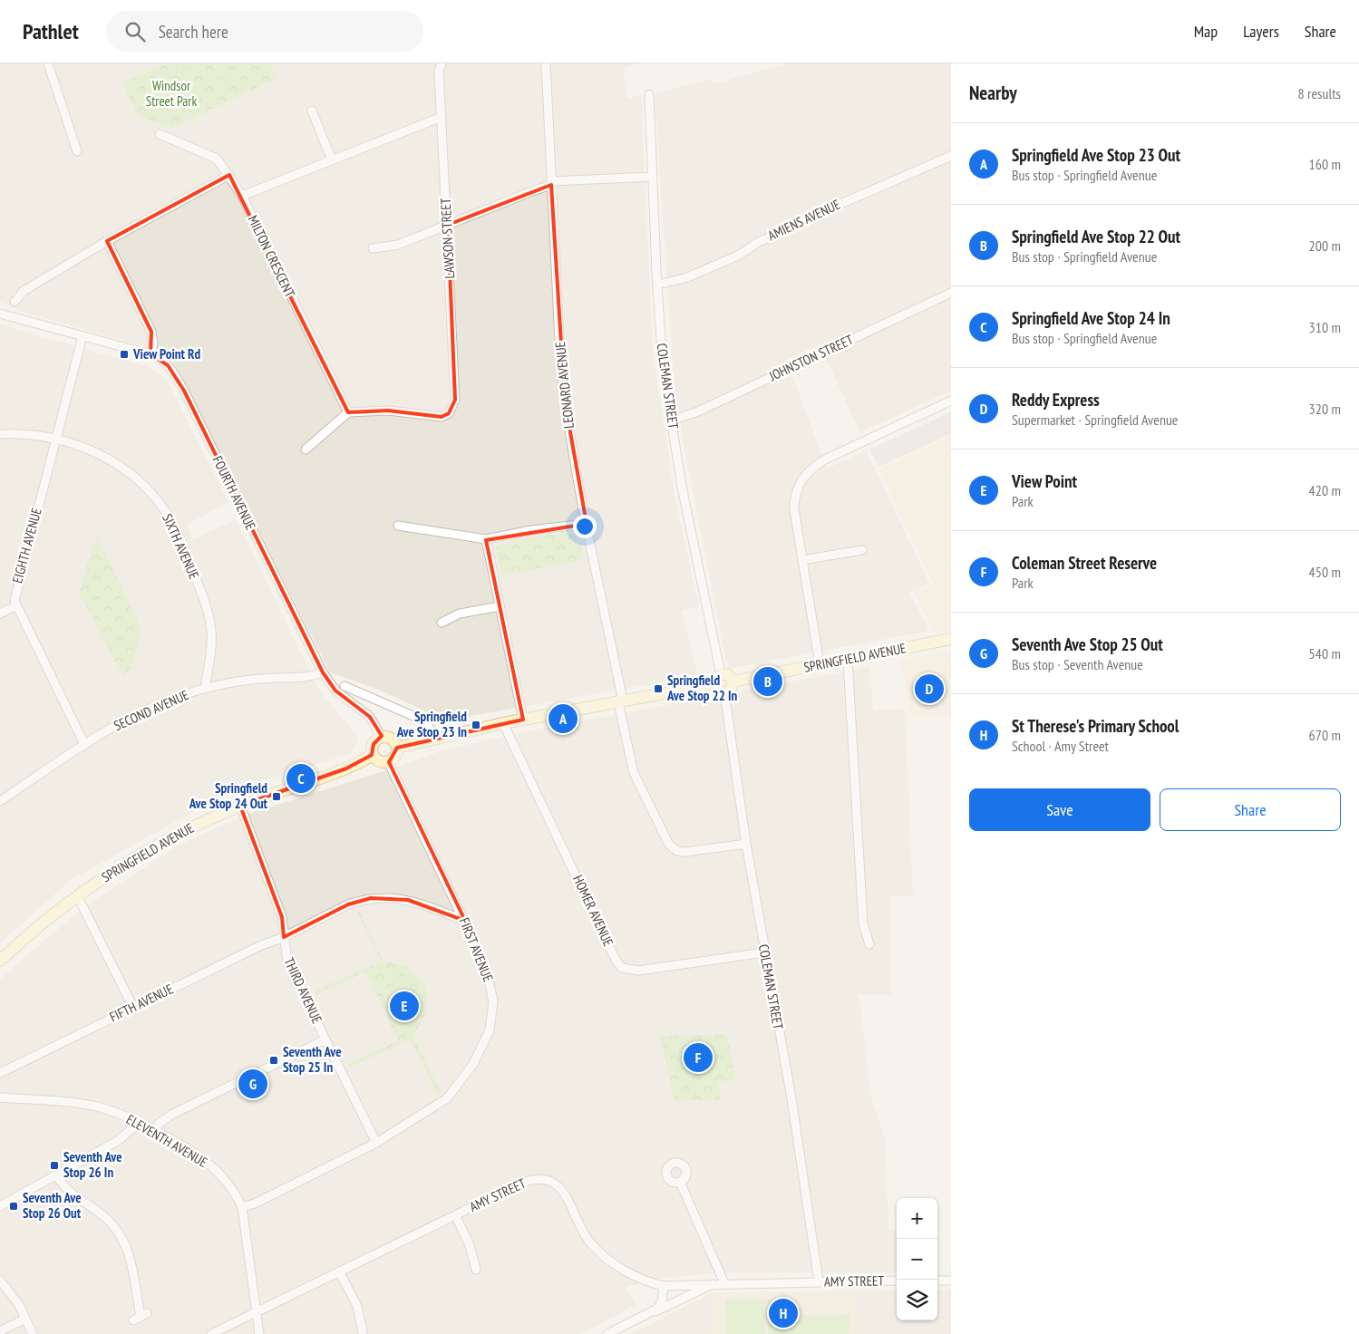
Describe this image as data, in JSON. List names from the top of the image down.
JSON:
{
  "streets": {
    "street": [
      "AMIENS AVENUE",
      "LAWSON STREET",
      "MILTON CRESCENT",
      "JOHNSTON STREET",
      "LEONARD AVENUE",
      "COLEMAN STREET",
      "FOURTH AVENUE",
      "EIGHTH AVENUE",
      "SIXTH AVENUE",
      "SPRINGFIELD AVENUE",
      "SECOND AVENUE",
      "HOMER AVENUE",
      "FIRST AVENUE",
      "THIRD AVENUE",
      "FIFTH AVENUE",
      "ELEVENTH AVENUE",
      "AMY STREET"
    ]
  },
  "crossings": [
    ["AMIENS AVENUE", "COLEMAN STREET"],
    ["LAWSON STREET", "MILTON CRESCENT"],
    ["JOHNSTON STREET", "COLEMAN STREET"],
    ["LEONARD AVENUE", "COLEMAN STREET"],
    ["COLEMAN STREET", "SPRINGFIELD AVENUE"],
    ["COLEMAN STREET", "HOMER AVENUE"],
    ["COLEMAN STREET", "AMY STREET"],
    ["FOURTH AVENUE", "EIGHTH AVENUE"],
    ["FOURTH AVENUE", "SPRINGFIELD AVENUE"],
    ["FOURTH AVENUE", "SECOND AVENUE"],
    ["FOURTH AVENUE", "FIRST AVENUE"],
    ["EIGHTH AVENUE", "SIXTH AVENUE"],
    ["SIXTH AVENUE", "SECOND AVENUE"],
    ["SPRINGFIELD AVENUE", "FIRST AVENUE"],
    ["SPRINGFIELD AVENUE", "THIRD AVENUE"],
    ["FIRST AVENUE", "THIRD AVENUE"],
    ["FIRST AVENUE", "FIFTH AVENUE"],
    ["FIRST AVENUE", "ELEVENTH AVENUE"],
    ["THIRD AVENUE", "FIFTH AVENUE"],
    ["ELEVENTH AVENUE", "AMY STREET"]
  ],
  "parks": ["Windsor Street Park"],
  "places": {
    "transit": [
      "View Point Rd",
      "Springfield Ave Stop 22 In",
      "Springfield Ave Stop 23 In",
      "Springfield Ave Stop 24 Out",
      "Seventh Ave Stop 25 In",
      "Seventh Ave Stop 26 In",
      "Seventh Ave Stop 26 Out"
    ]
  },
  "page": {
    "header": "Pathlet",
    "search": "Search here",
    "nav": ["Map", "Layers", "Share"],
    "heading": ["Nearby", "8 results"],
    "list": [
      {
        "mark": "A",
        "name": "Springfield Ave Stop 23 Out",
        "note": "Bus stop · Springfield Avenue",
        "value": "160 m"
      },
      {
        "mark": "B",
        "name": "Springfield Ave Stop 22 Out",
        "note": "Bus stop · Springfield Avenue",
        "value": "200 m"
      },
      {
        "mark": "C",
        "name": "Springfield Ave Stop 24 In",
        "note": "Bus stop · Springfield Avenue",
        "value": "310 m"
      },
      {
        "mark": "D",
        "name": "Reddy Express",
        "note": "Supermarket · Springfield Avenue",
        "value": "320 m"
      },
      {
        "mark": "E",
        "name": "View Point",
        "note": "Park",
        "value": "420 m"
      },
      {
        "mark": "F",
        "name": "Coleman Street Reserve",
        "note": "Park",
        "value": "450 m"
      },
      {
        "mark": "G",
        "name": "Seventh Ave Stop 25 Out",
        "note": "Bus stop · Seventh Avenue",
        "value": "540 m"
      },
      {
        "mark": "H",
        "name": "St Therese's Primary School",
        "note": "School · Amy Street",
        "value": "670 m"
      }
    ],
    "pins": [
      "B",
      "D",
      "A",
      "C",
      "E",
      "F",
      "G",
      "H"
    ],
    "buttons": ["Save", "Share"],
    "map_buttons": ["+", "−"]
  }
}
